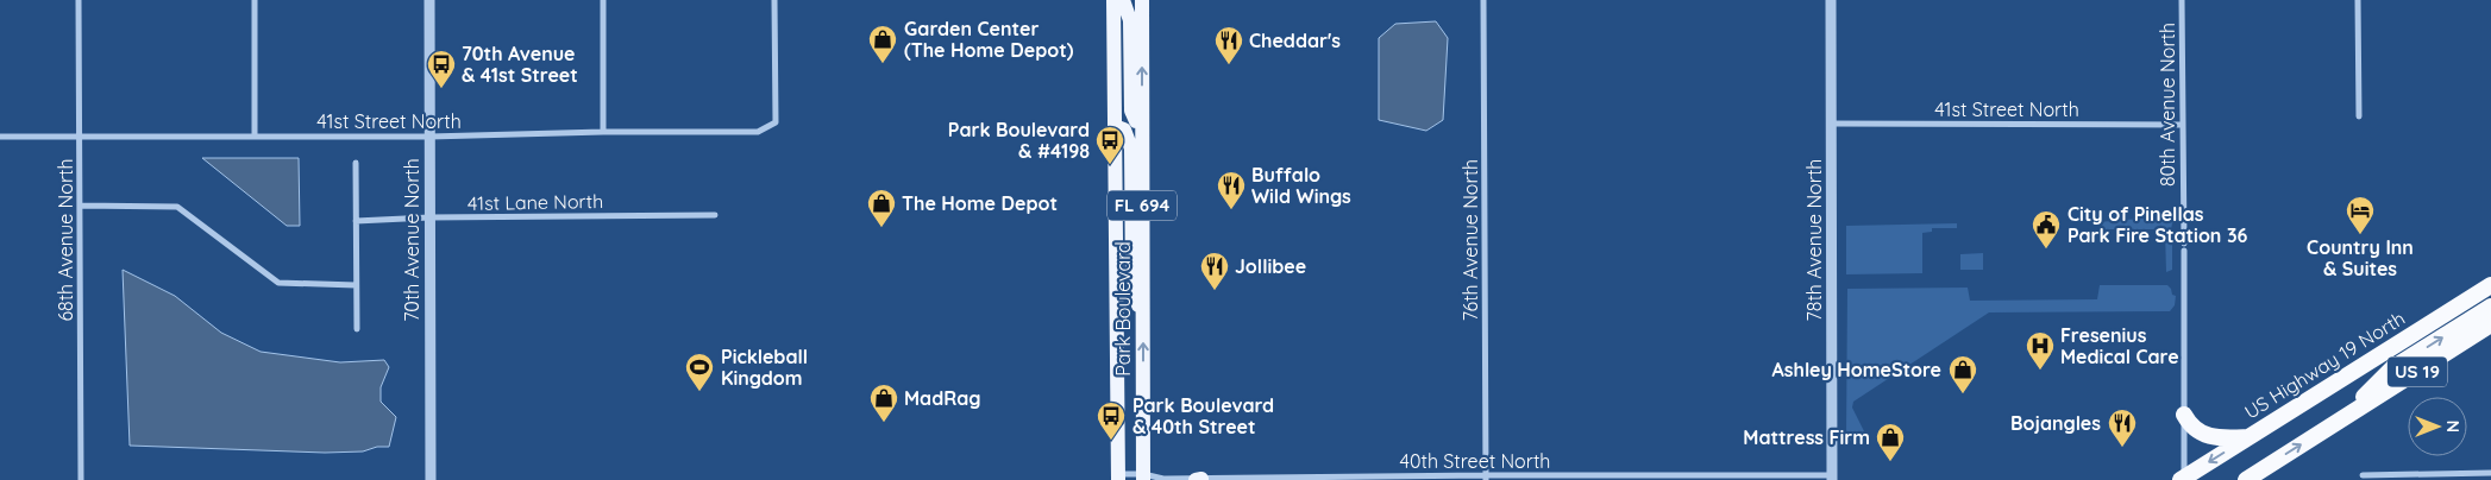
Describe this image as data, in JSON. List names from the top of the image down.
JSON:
{
  "streets": {
    "highway": ["US Highway 19 North", "US 19"],
    "main road": ["FL 694", "Park Boulevard"],
    "street": [
      "80th Avenue North",
      "41st Street North",
      "41st Lane North",
      "68th Avenue North",
      "70th Avenue North",
      "76th Avenue North",
      "78th Avenue North",
      "40th Street North"
    ]
  },
  "crossings": [
    ["80th Avenue North", "41st Street North"],
    ["80th Avenue North", "US Highway 19 North"],
    ["41st Street North", "68th Avenue North"],
    ["41st Street North", "70th Avenue North"],
    ["41st Street North", "78th Avenue North"],
    ["41st Lane North", "70th Avenue North"],
    ["76th Avenue North", "40th Street North"],
    ["78th Avenue North", "40th Street North"],
    ["Park Boulevard", "40th Street North"]
  ],
  "places": {
    "shop": [
      "Garden Center (The Home Depot)",
      "The Home Depot",
      "Ashley HomeStore",
      "MadRag",
      "Mattress Firm"
    ],
    "restaurant": [
      "Cheddar's",
      "Buffalo Wild Wings",
      "Jollibee",
      "Bojangles"
    ],
    "bus stop": ["70th Avenue & 41st Street", "Park Boulevard & #4198", "Park Boulevard & 40th Street"],
    "hotel": ["Country Inn & Suites"],
    "public building": ["City of Pinellas Park Fire Station 36"],
    "hospital": ["Fresenius Medical Care"],
    "sports": ["Pickleball Kingdom"]
  },
  "north": "right"
}
